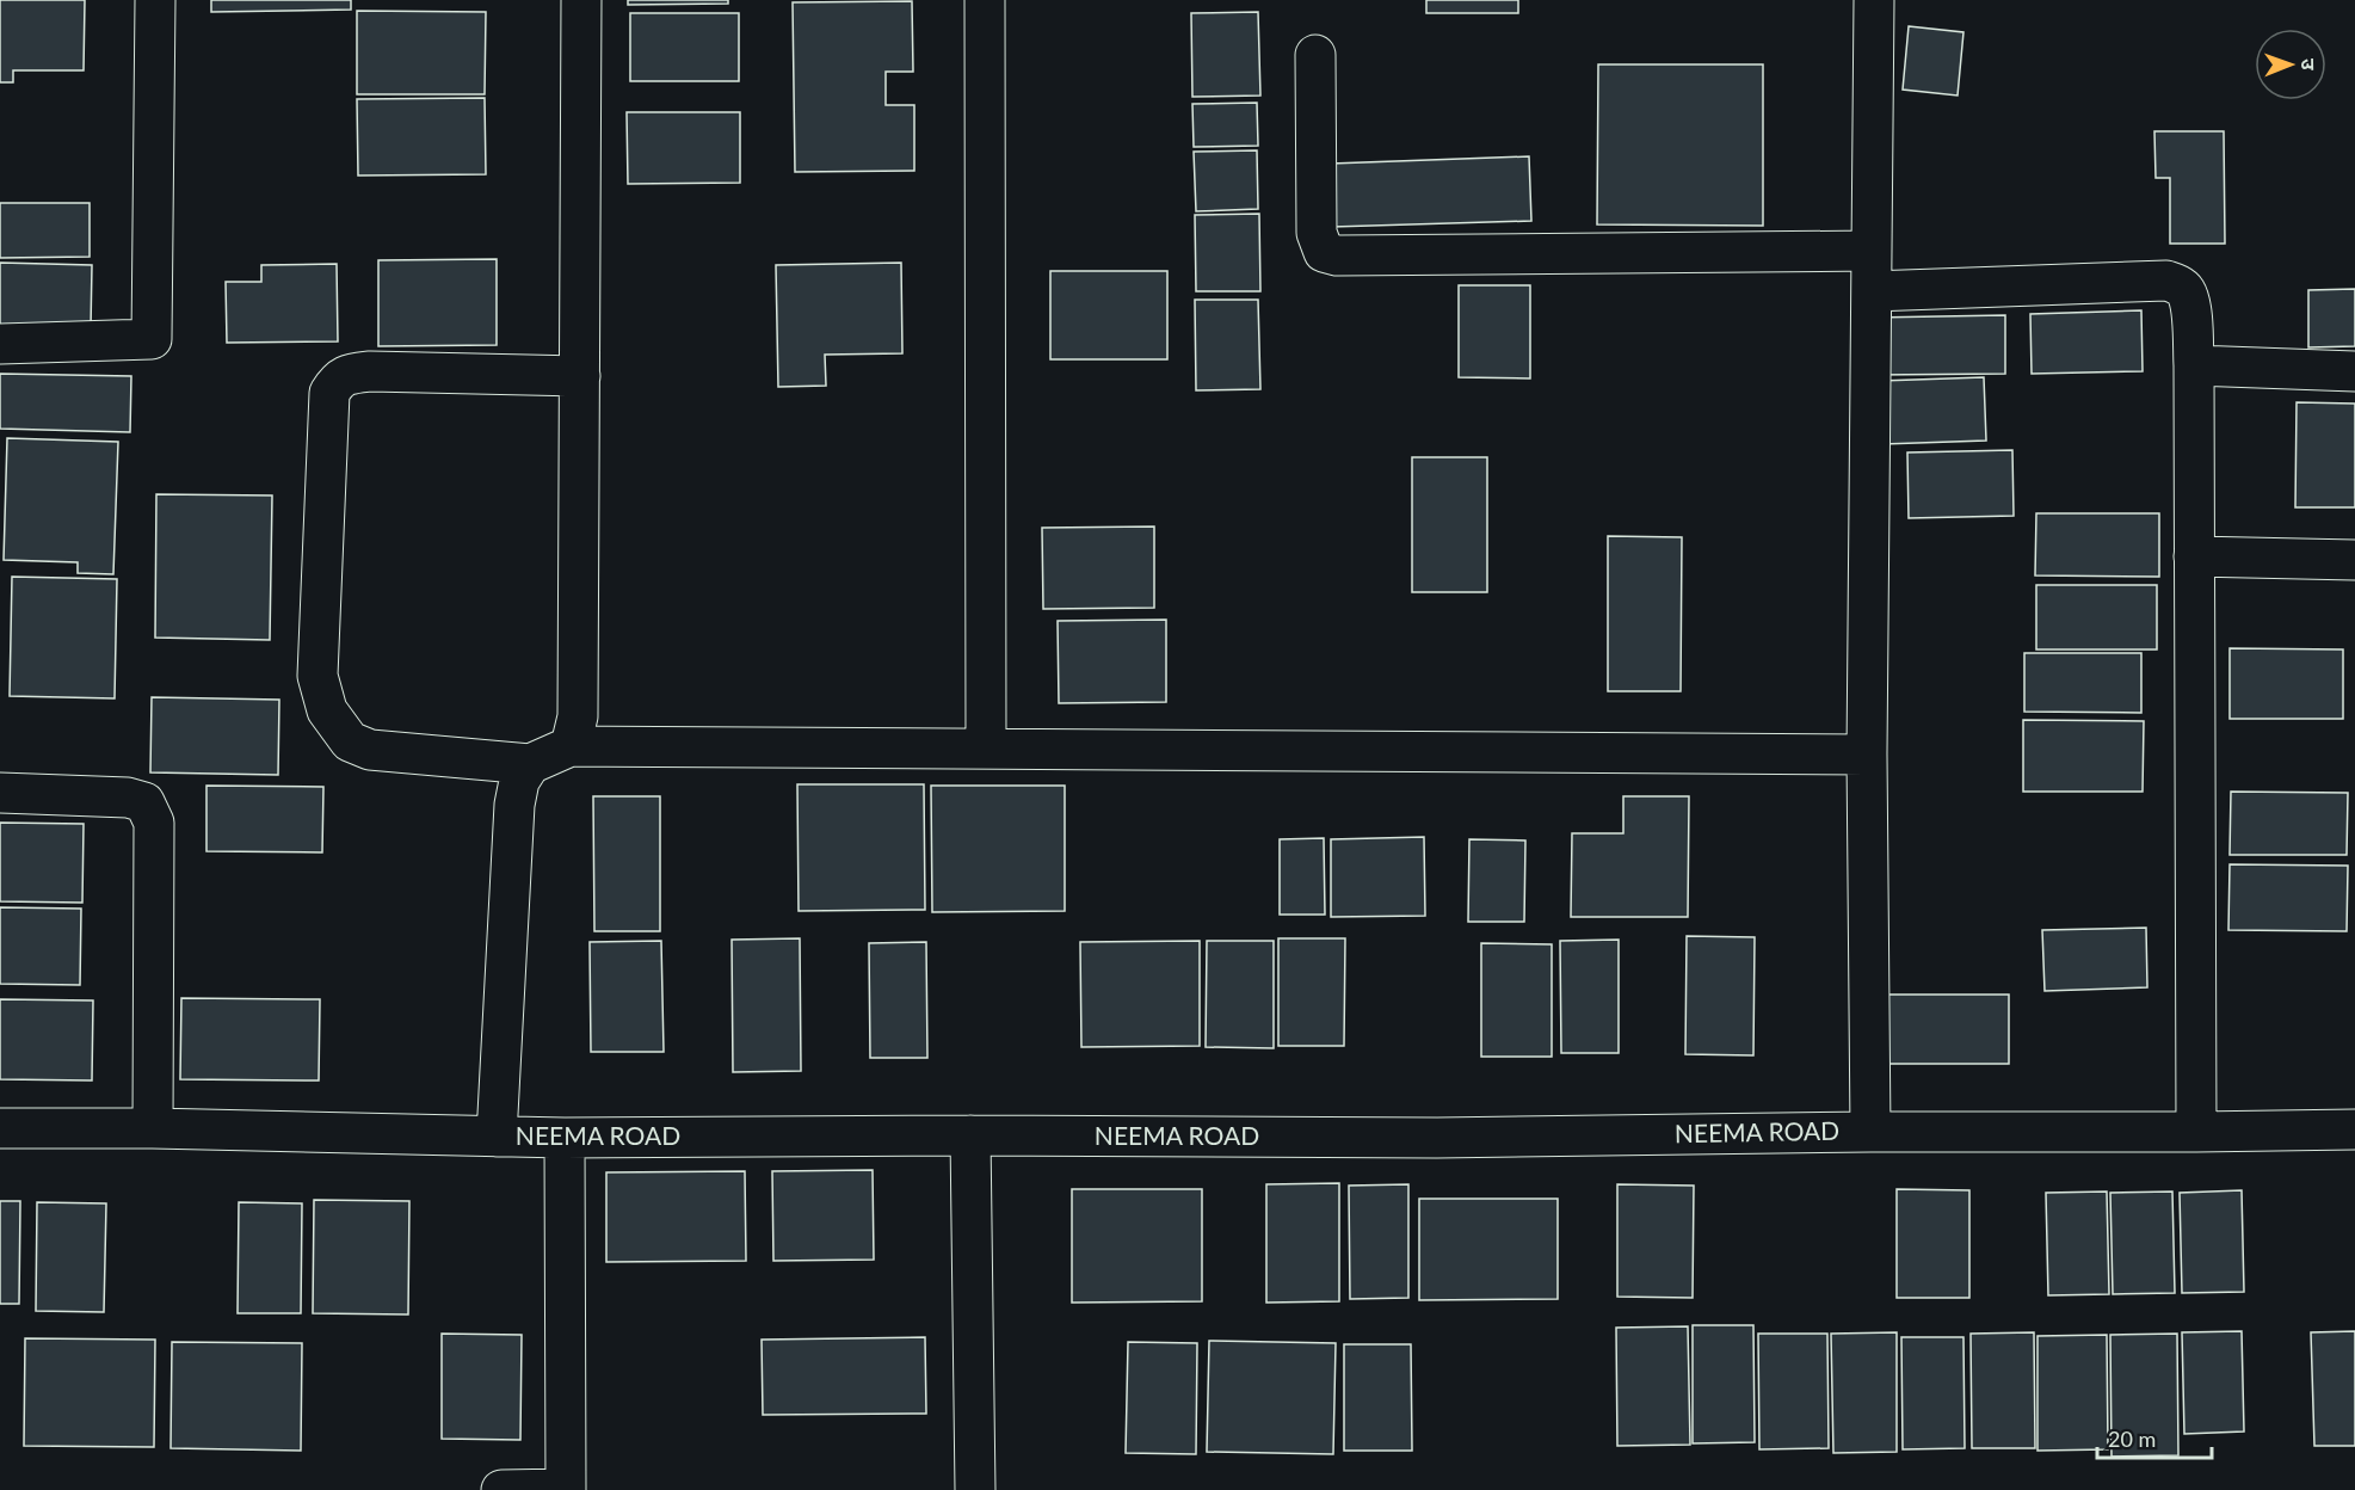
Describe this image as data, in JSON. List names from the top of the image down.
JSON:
{
  "streets": {
    "street": ["NEEMA ROAD"]
  },
  "scale_bar": "20 m",
  "north": "right"
}
